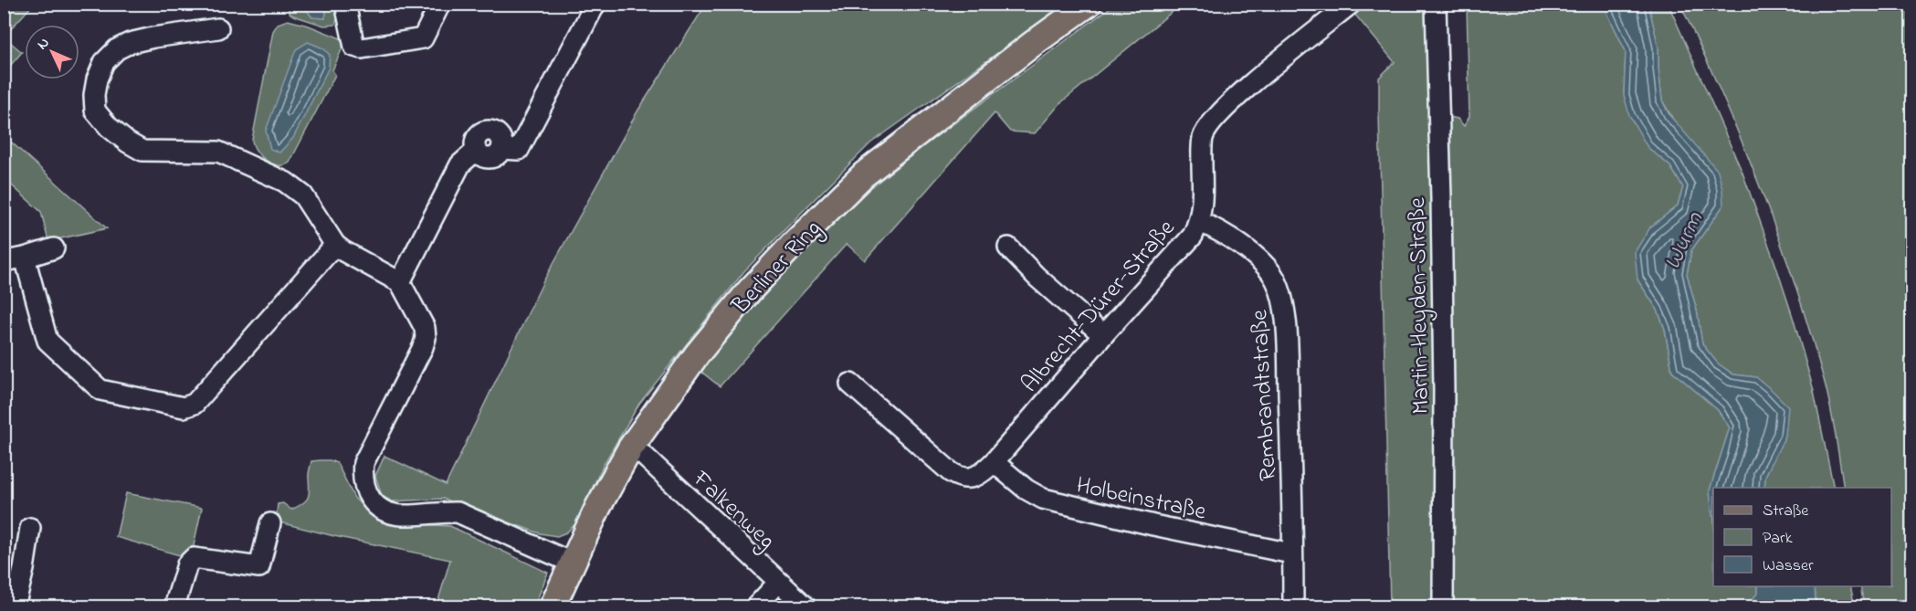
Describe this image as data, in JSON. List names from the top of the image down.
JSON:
{
  "streets": {
    "main road": ["Berliner Ring"],
    "street": [
      "Albrecht-Dürer-Straße",
      "Martin-Heyden-Straße",
      "Rembrandtstraße",
      "Holbeinstraße",
      "Falkenweg"
    ]
  },
  "crossings": [
    ["Berliner Ring", "Falkenweg"],
    ["Albrecht-Dürer-Straße", "Rembrandtstraße"],
    ["Albrecht-Dürer-Straße", "Holbeinstraße"],
    ["Rembrandtstraße", "Holbeinstraße"]
  ],
  "water": ["Wurm"],
  "legend": ["Straße", "Park", "Wasser"],
  "north": "top left"
}
